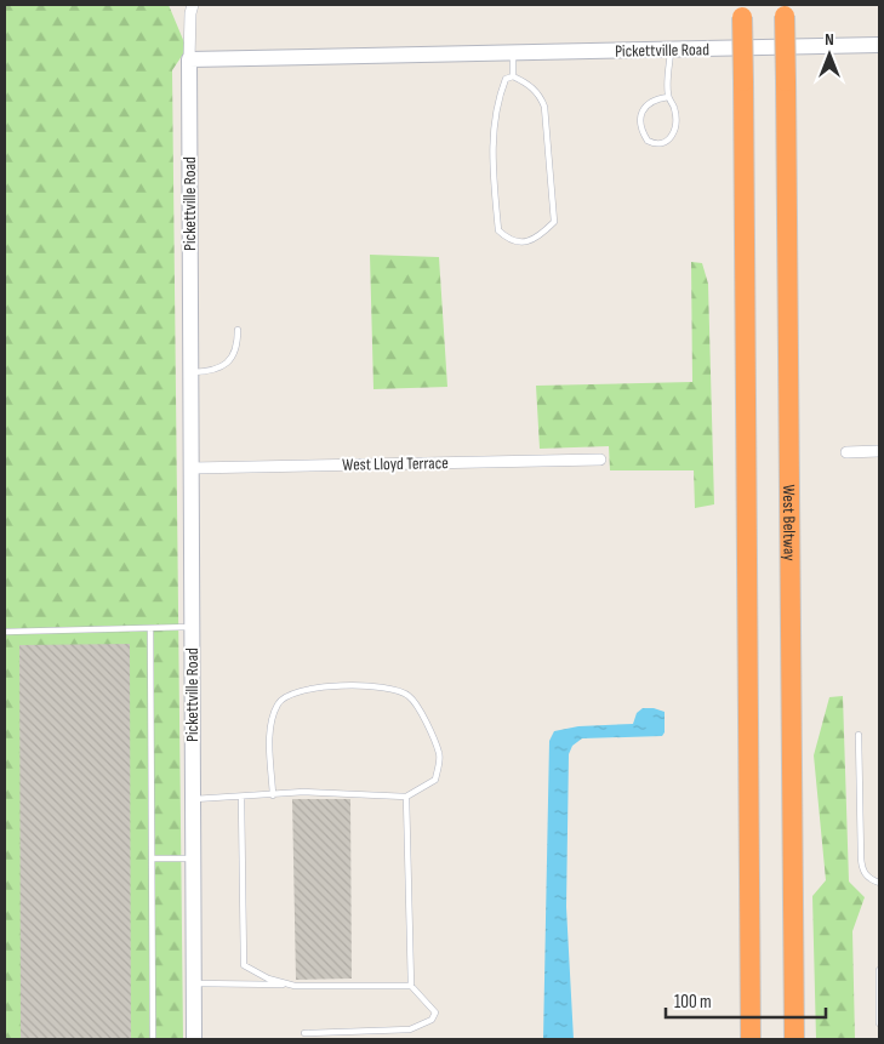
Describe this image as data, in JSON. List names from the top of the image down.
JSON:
{
  "streets": {
    "highway": ["West Beltway"],
    "street": ["Pickettville Road", "West Lloyd Terrace"]
  },
  "crossings": [
    ["Pickettville Road", "West Lloyd Terrace"]
  ],
  "scale_bar": "100 m",
  "north": "top"
}
